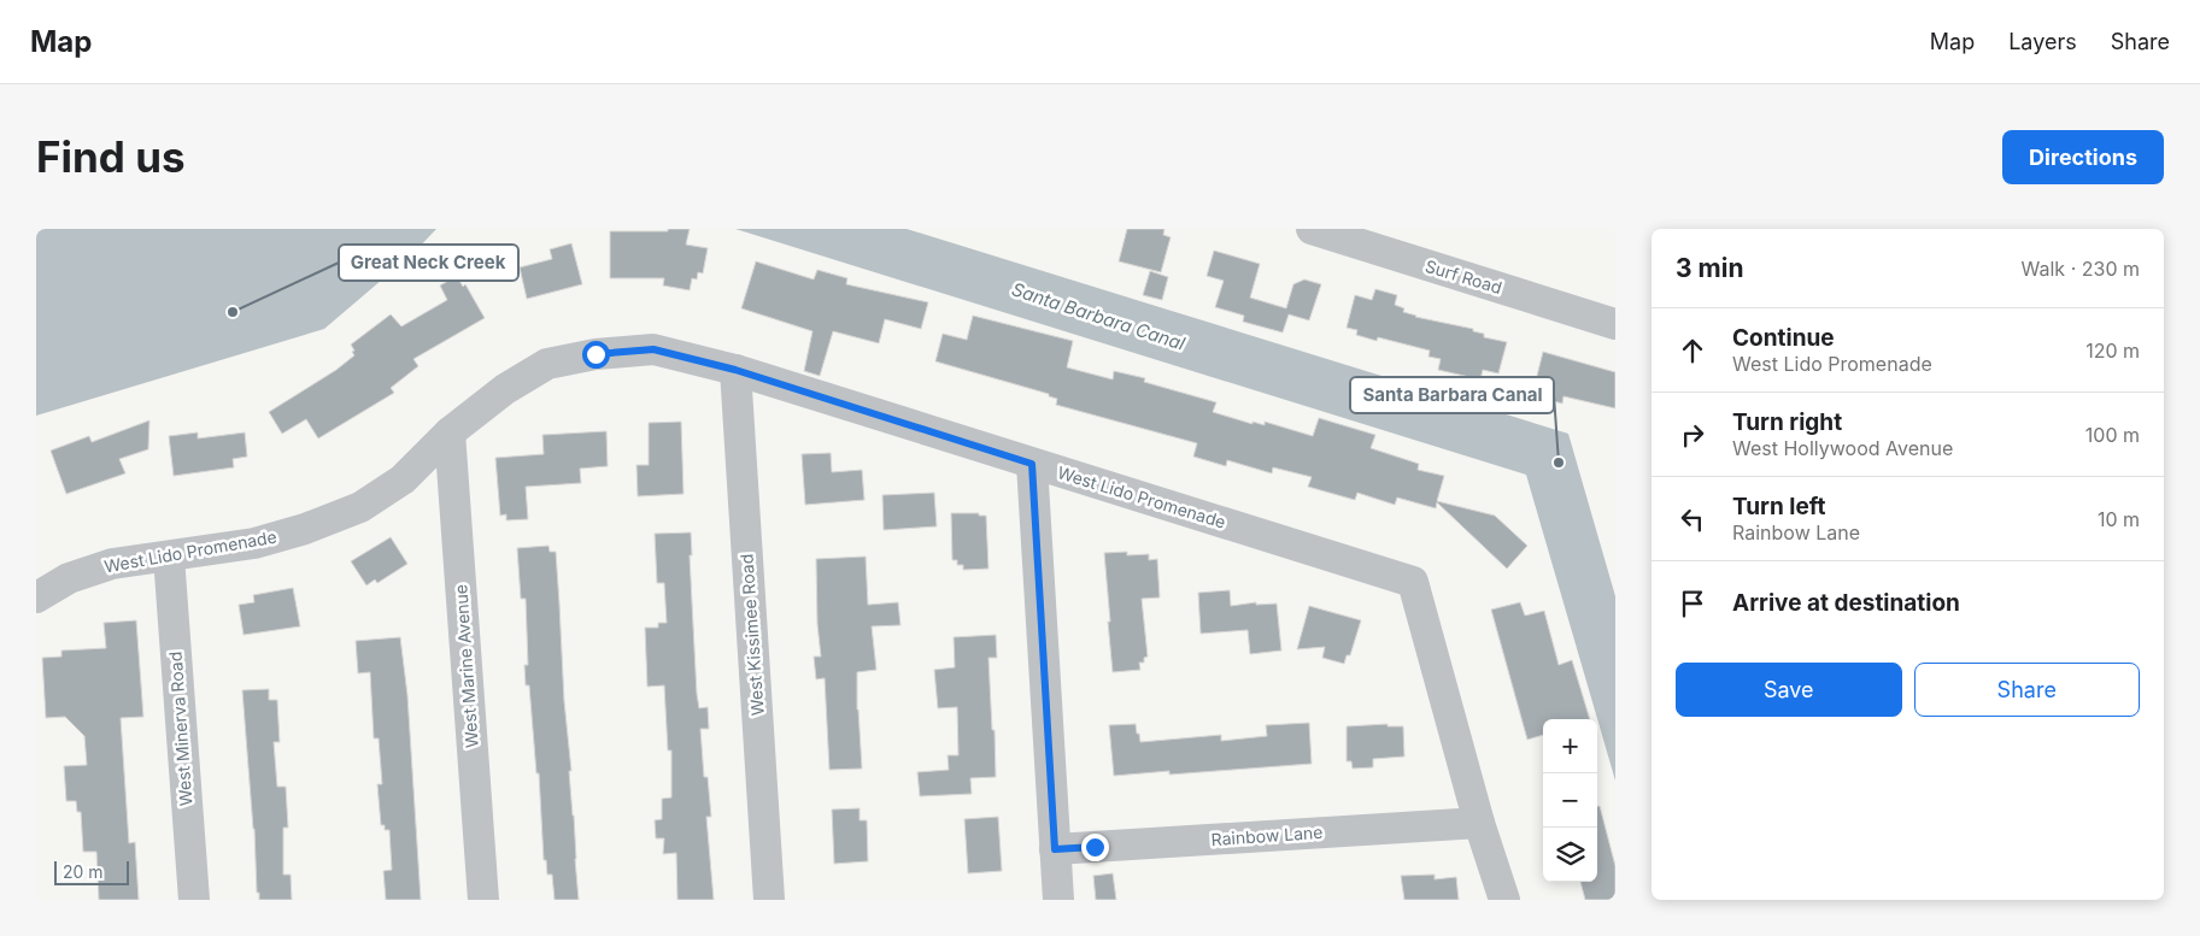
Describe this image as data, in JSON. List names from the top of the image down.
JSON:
{
  "streets": {
    "street": [
      "Surf Road",
      "West Lido Promenade",
      "West Kissimee Road",
      "West Marine Avenue",
      "West Minerva Road",
      "Rainbow Lane"
    ]
  },
  "crossings": [
    ["West Lido Promenade", "West Kissimee Road"],
    ["West Lido Promenade", "West Marine Avenue"],
    ["West Lido Promenade", "West Minerva Road"],
    ["West Lido Promenade", "Rainbow Lane"]
  ],
  "water": ["Santa Barbara Canal"],
  "places": ["Great Neck Creek", "Santa Barbara Canal"],
  "scale_bar": "20 m",
  "page": {
    "header": "Map",
    "nav": ["Map", "Layers", "Share"],
    "buttons": [
      "Directions",
      ["Save", "Share"]
    ],
    "title": "Find us",
    "heading": ["3 min", "Walk · 230 m"],
    "list": [
      ["Continue", "West Lido Promenade", "120 m"],
      ["Turn right", "West Hollywood Avenue", "100 m"],
      ["Turn left", "Rainbow Lane", "10 m"],
      "Arrive at destination"
    ],
    "map_buttons": ["+", "−"],
    "scale": "20 m"
  }
}
